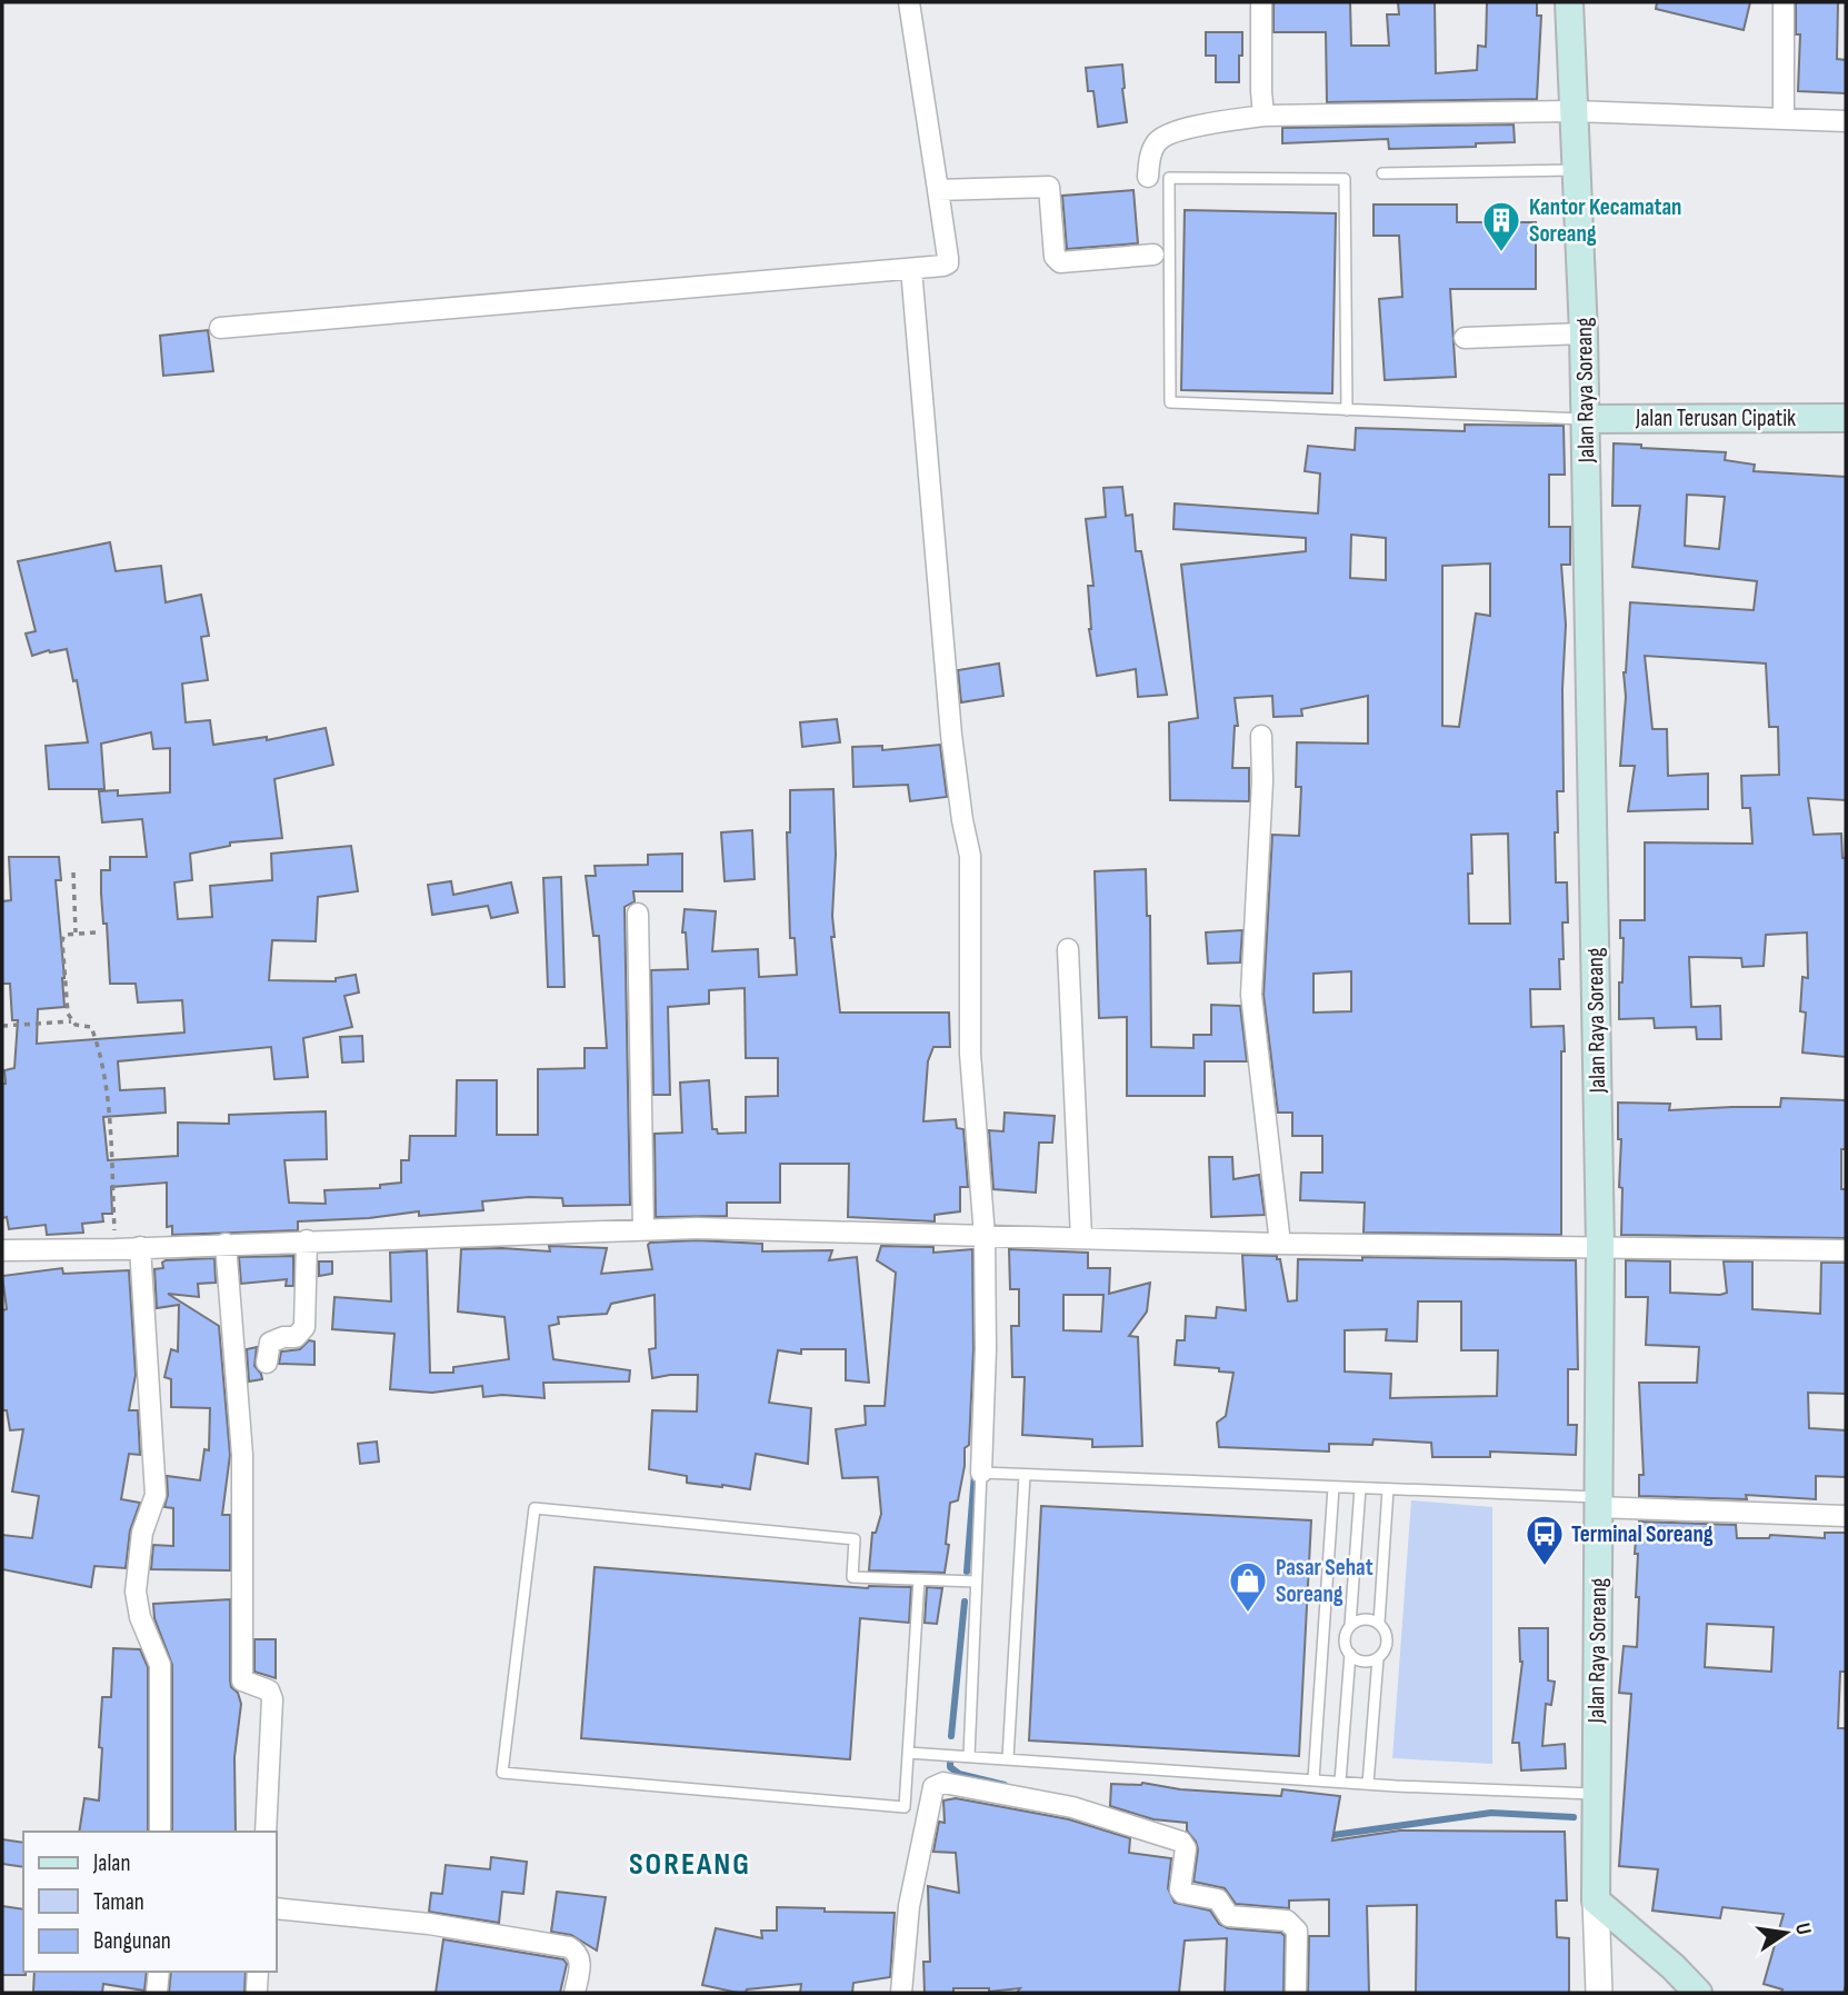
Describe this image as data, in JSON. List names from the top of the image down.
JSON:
{
  "streets": {
    "main road": ["Jalan Raya Soreang", "Jalan Terusan Cipatik"]
  },
  "crossings": [
    ["Jalan Raya Soreang", "Jalan Terusan Cipatik"]
  ],
  "districts": ["SOREANG"],
  "places": {
    "building": ["Kantor Kecamatan Soreang"],
    "bus stop": ["Terminal Soreang"],
    "shop": ["Pasar Sehat Soreang"]
  },
  "legend": ["Jalan", "Taman", "Bangunan"],
  "north": "right"
}
